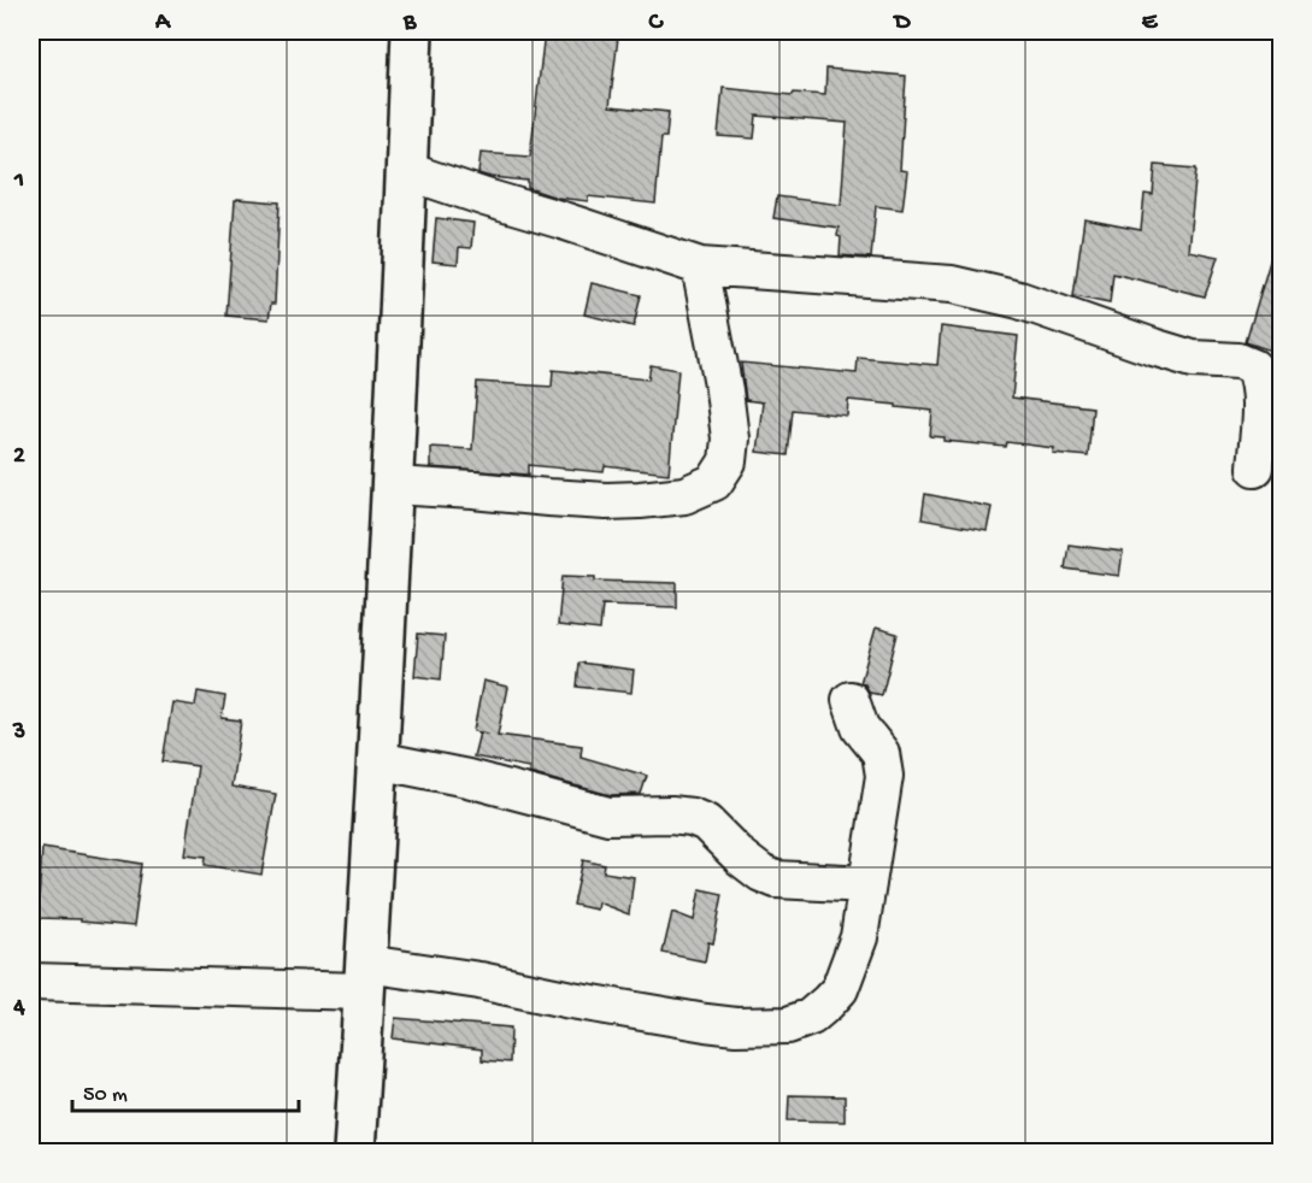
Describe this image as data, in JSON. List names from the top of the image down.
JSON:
{
  "scale_bar": "50 m",
  "grid": {
    "columns": [
      "A",
      "B",
      "C",
      "D",
      "E"
    ],
    "rows": [
      "1",
      "2",
      "3",
      "4"
    ]
  }
}
